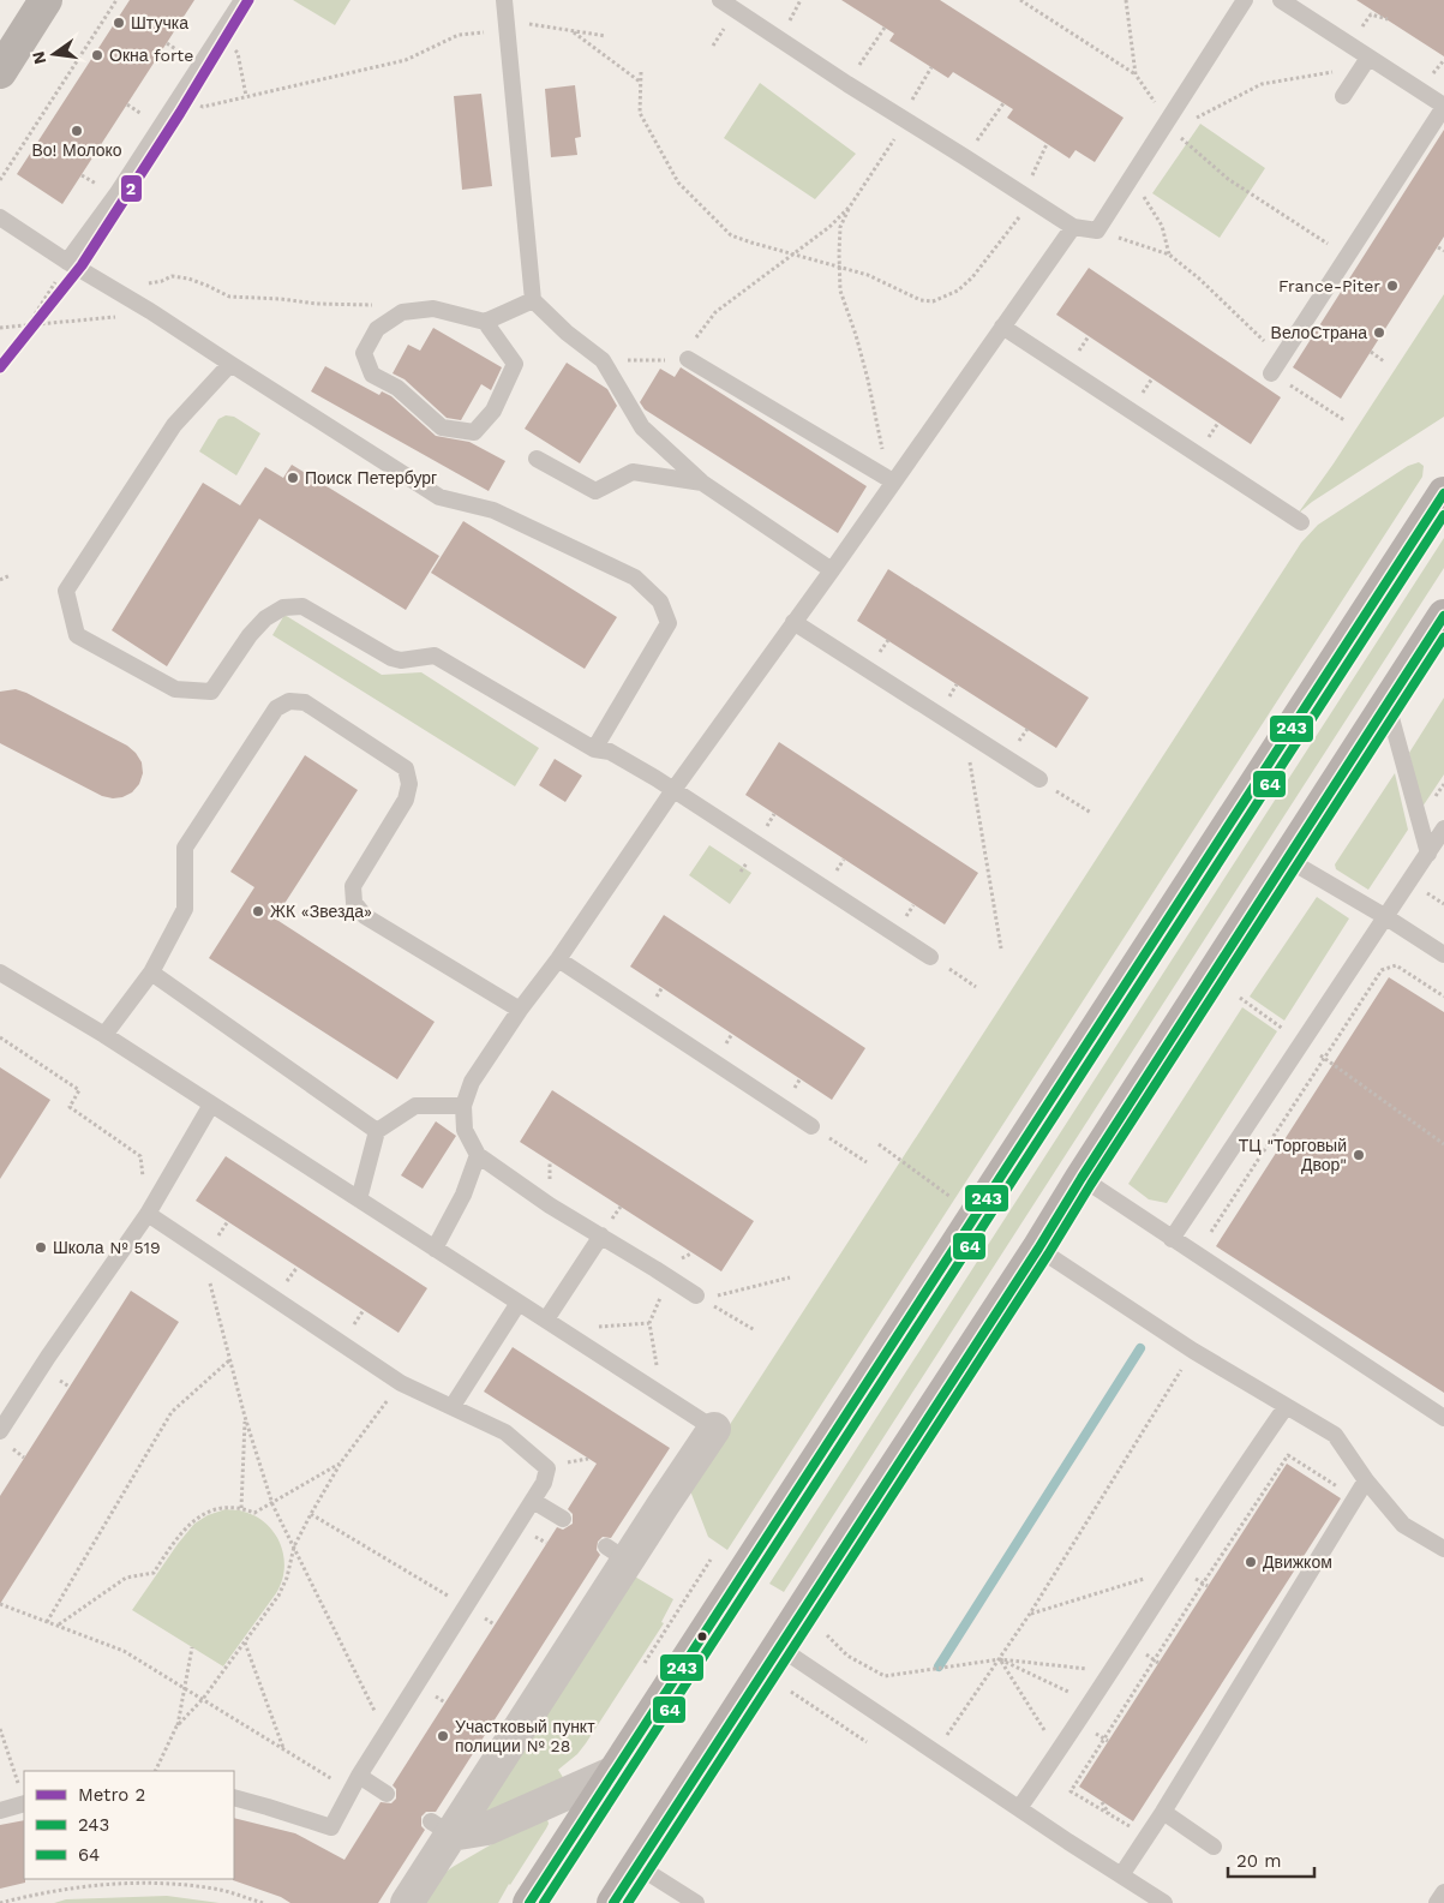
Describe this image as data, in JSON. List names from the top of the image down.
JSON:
{
  "places": [
    "Штучка",
    "Окна forte",
    "Во! Молоко",
    "France-Piter",
    "ВелоСтрана",
    "Поиск Петербург",
    "ЖК «Звезда»",
    "ТЦ \"Торговый Двор\"",
    "Школа № 519",
    "Движком",
    "Участковый пункт полиции № 28"
  ],
  "lines": ["metro line 2", "transit line 243", "transit line 64"],
  "legend": ["Metro 2", "243", "64"],
  "scale_bar": "20 m",
  "north": "left"
}
